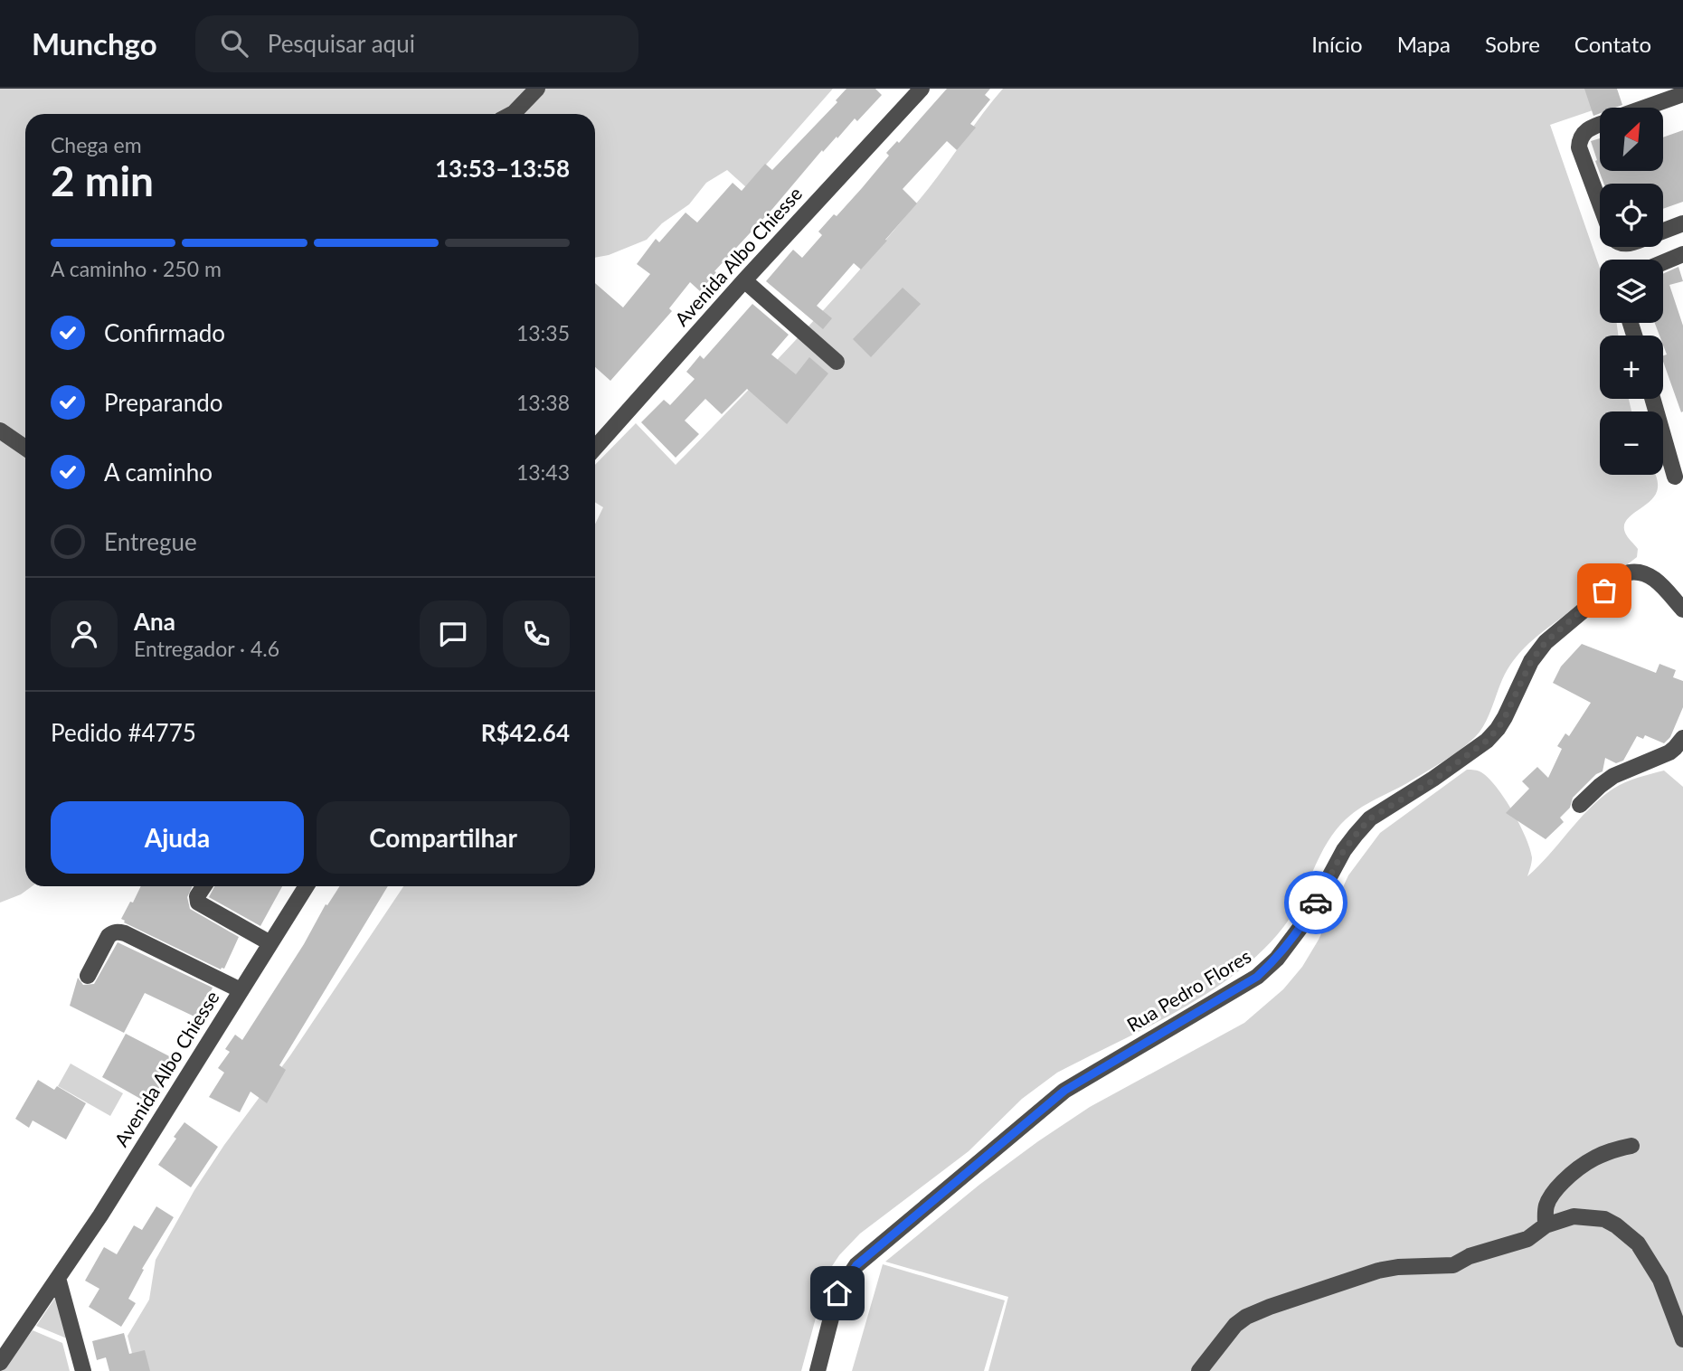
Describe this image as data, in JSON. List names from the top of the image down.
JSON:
{
  "streets": {
    "street": ["Avenida Albo Chiesse", "Rua Pedro Flores"]
  },
  "north": "top right",
  "page": {
    "header": "Munchgo",
    "search": "Pesquisar aqui",
    "nav": [
      "Início",
      "Mapa",
      "Sobre",
      "Contato"
    ],
    "map_buttons": ["+", "−"],
    "heading": ["2 min", "Chega em", "13:53–13:58"],
    "panel": [
      "Ana",
      "Entregador · 4.6",
      "Pedido #4775",
      "R$42.64"
    ],
    "bar": "A caminho · 250 m",
    "list": [
      ["Confirmado", "13:35"],
      ["Preparando", "13:38"],
      ["A caminho", "13:43"],
      "Entregue"
    ],
    "buttons": ["Ajuda", "Compartilhar"]
  }
}
